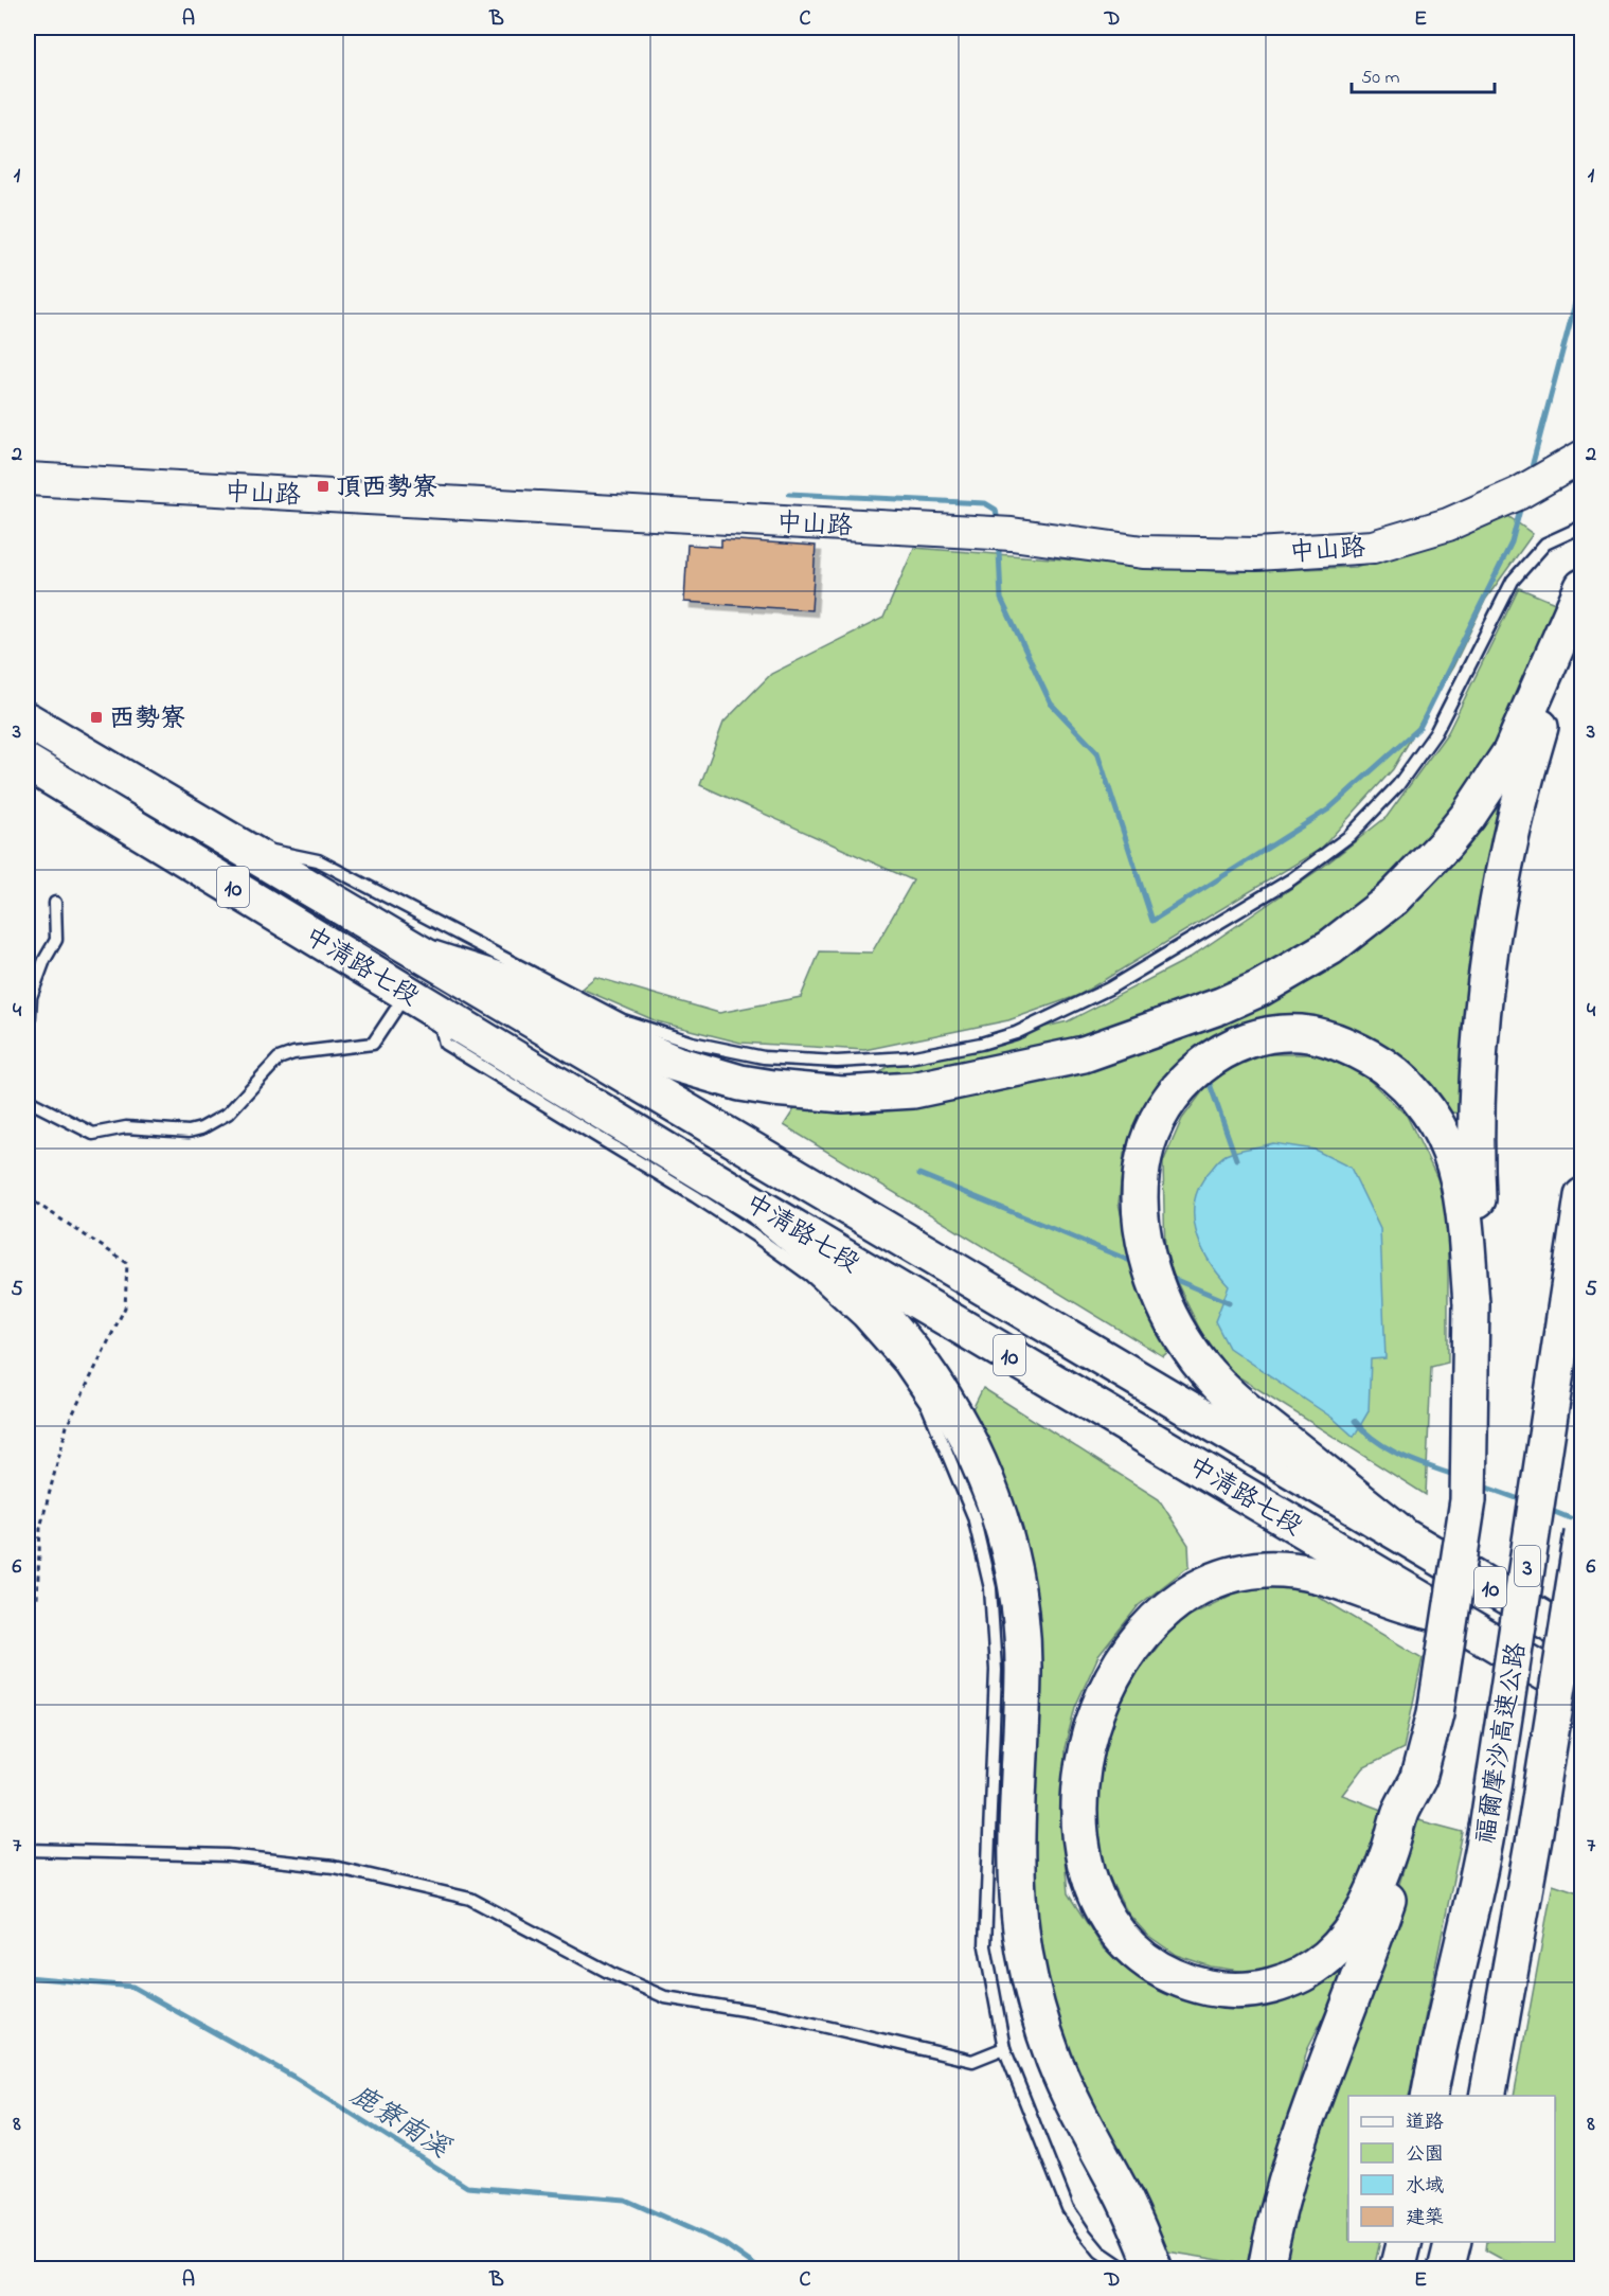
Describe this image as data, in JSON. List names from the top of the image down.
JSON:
{
  "streets": {
    "main road": [
      "10",
      "中清路七段",
      "3",
      "福爾摩沙高速公路"
    ],
    "street": ["中山路"]
  },
  "water": ["鹿寮南溪"],
  "places": {
    "transit": ["頂西勢寮", "西勢寮"]
  },
  "legend": [
    "道路",
    "公園",
    "水域",
    "建築"
  ],
  "scale_bar": "50 m",
  "grid": {
    "columns": [
      "A",
      "B",
      "C",
      "D",
      "E"
    ],
    "rows": [
      "1",
      "2",
      "3",
      "4",
      "5",
      "6",
      "7",
      "8"
    ]
  }
}
